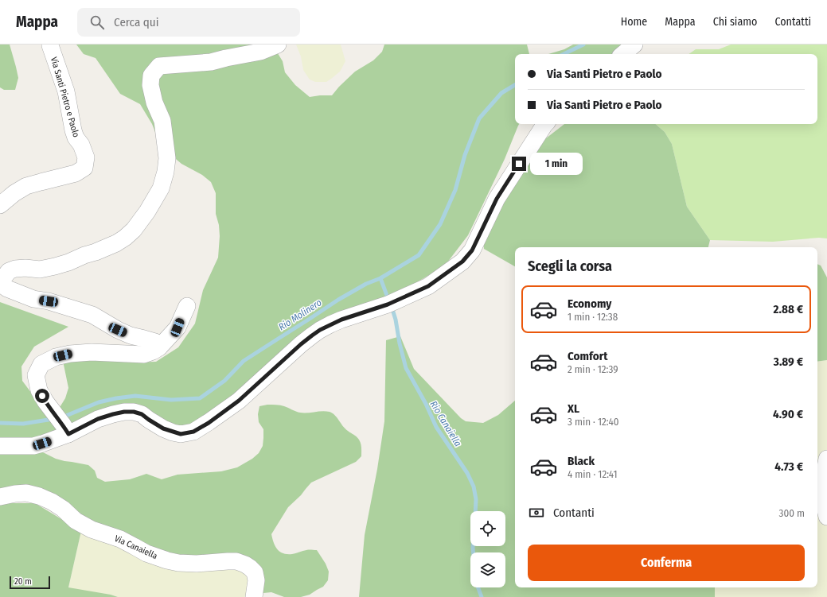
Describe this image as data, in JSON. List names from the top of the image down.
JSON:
{
  "streets": {
    "street": ["Via Santi Pietro e Paolo", "Via Canaiella"]
  },
  "water": ["Rio Molinero", "Rio Canaiella"],
  "scale_bar": "20 m",
  "page": {
    "header": "Mappa",
    "search": "Cerca qui",
    "nav": [
      "Home",
      "Mappa",
      "Chi siamo",
      "Contatti"
    ],
    "banner": ["Via Santi Pietro e Paolo", "Via Santi Pietro e Paolo"],
    "bubble": "1 min",
    "heading": "Scegli la corsa",
    "list": [
      {
        "name": "Economy",
        "note": "1 min · 12:38",
        "value": "2.88 €"
      },
      {
        "name": "Comfort",
        "note": "2 min · 12:39",
        "value": "3.89 €"
      },
      {
        "name": "XL",
        "note": "3 min · 12:40",
        "value": "4.90 €"
      },
      {
        "name": "Black",
        "note": "4 min · 12:41",
        "value": "4.73 €"
      }
    ],
    "pay": ["Contanti", "300 m"],
    "buttons": "Conferma",
    "scale": "20 m"
  }
}
